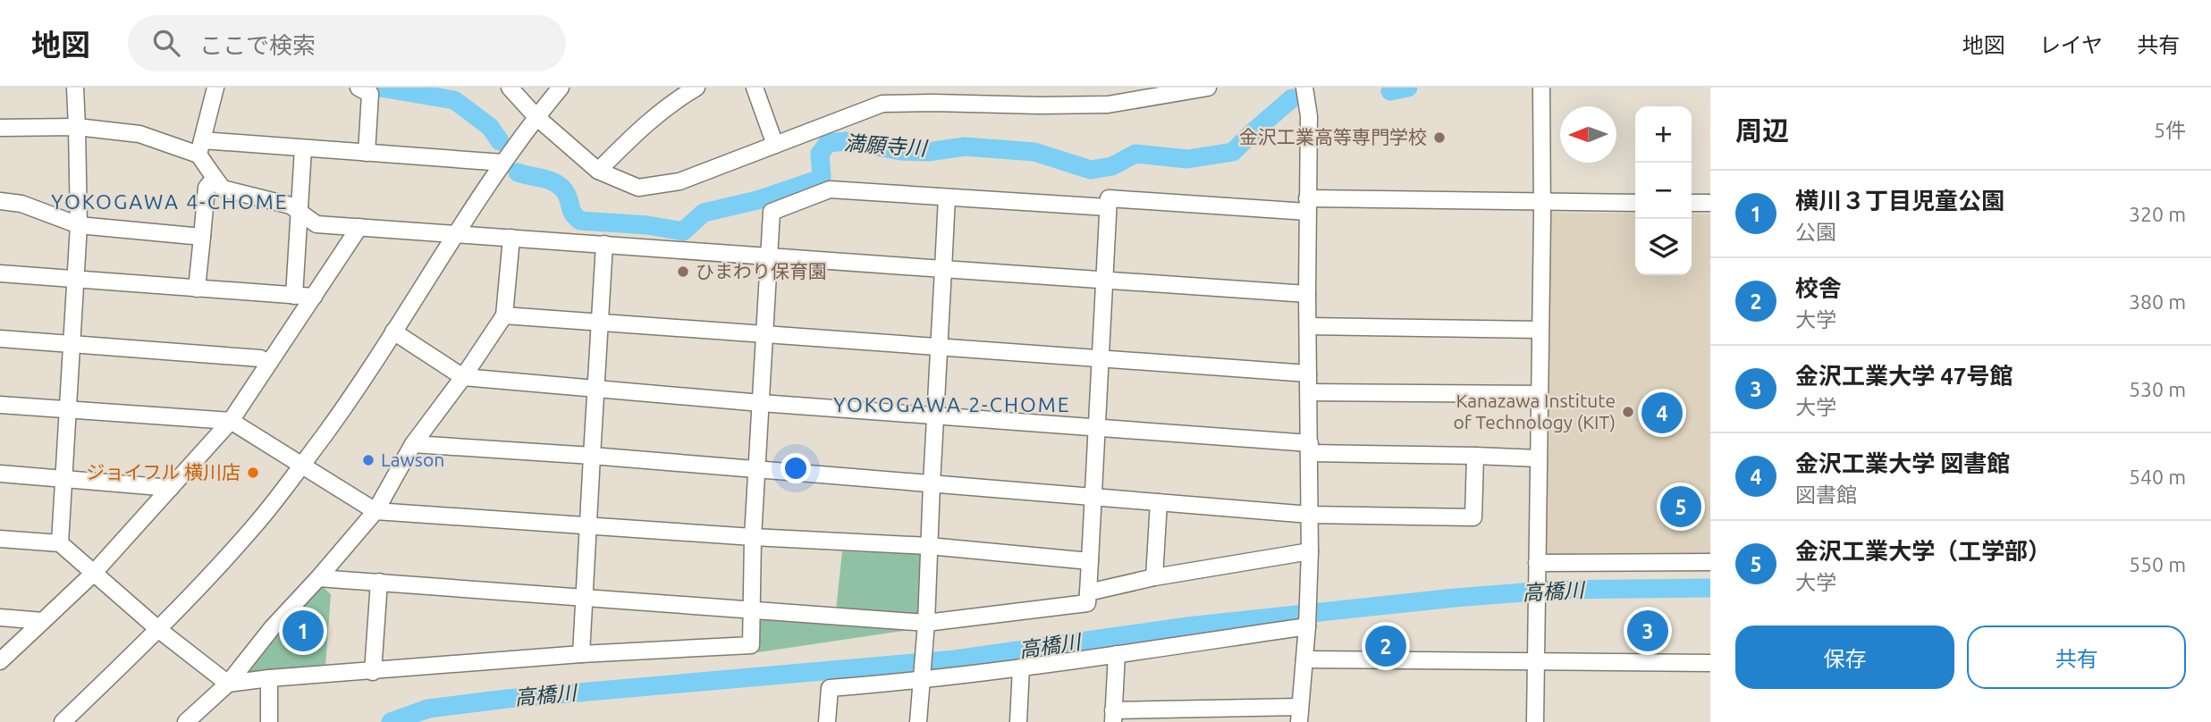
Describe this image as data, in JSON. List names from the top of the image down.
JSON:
{
  "districts": ["YOKOGAWA 4-CHOME", "YOKOGAWA 2-CHOME"],
  "water": ["満願寺川", "高橋川"],
  "places": [
    "金沢工業高等専門学校",
    "ひまわり保育園",
    "Kanazawa Institute of Technology (KIT)",
    "Lawson",
    "ジョイフル 横川店"
  ],
  "north": "left",
  "page": {
    "header": "地図",
    "search": "ここで検索",
    "nav": ["地図", "レイヤ", "共有"],
    "heading": ["周辺", "5件"],
    "map_buttons": ["+", "−"],
    "list": [
      {
        "mark": "1",
        "name": "横川３丁目児童公園",
        "note": "公園",
        "value": "320 m"
      },
      {
        "mark": "2",
        "name": "校舎",
        "note": "大学",
        "value": "380 m"
      },
      {
        "mark": "3",
        "name": "金沢工業大学 47号館",
        "note": "大学",
        "value": "530 m"
      },
      {
        "mark": "4",
        "name": "金沢工業大学 図書館",
        "note": "図書館",
        "value": "540 m"
      },
      {
        "mark": "5",
        "name": "金沢工業大学（工学部）",
        "note": "大学",
        "value": "550 m"
      }
    ],
    "pins": [
      "4",
      "5",
      "1",
      "3",
      "2"
    ],
    "buttons": ["保存", "共有"]
  }
}
